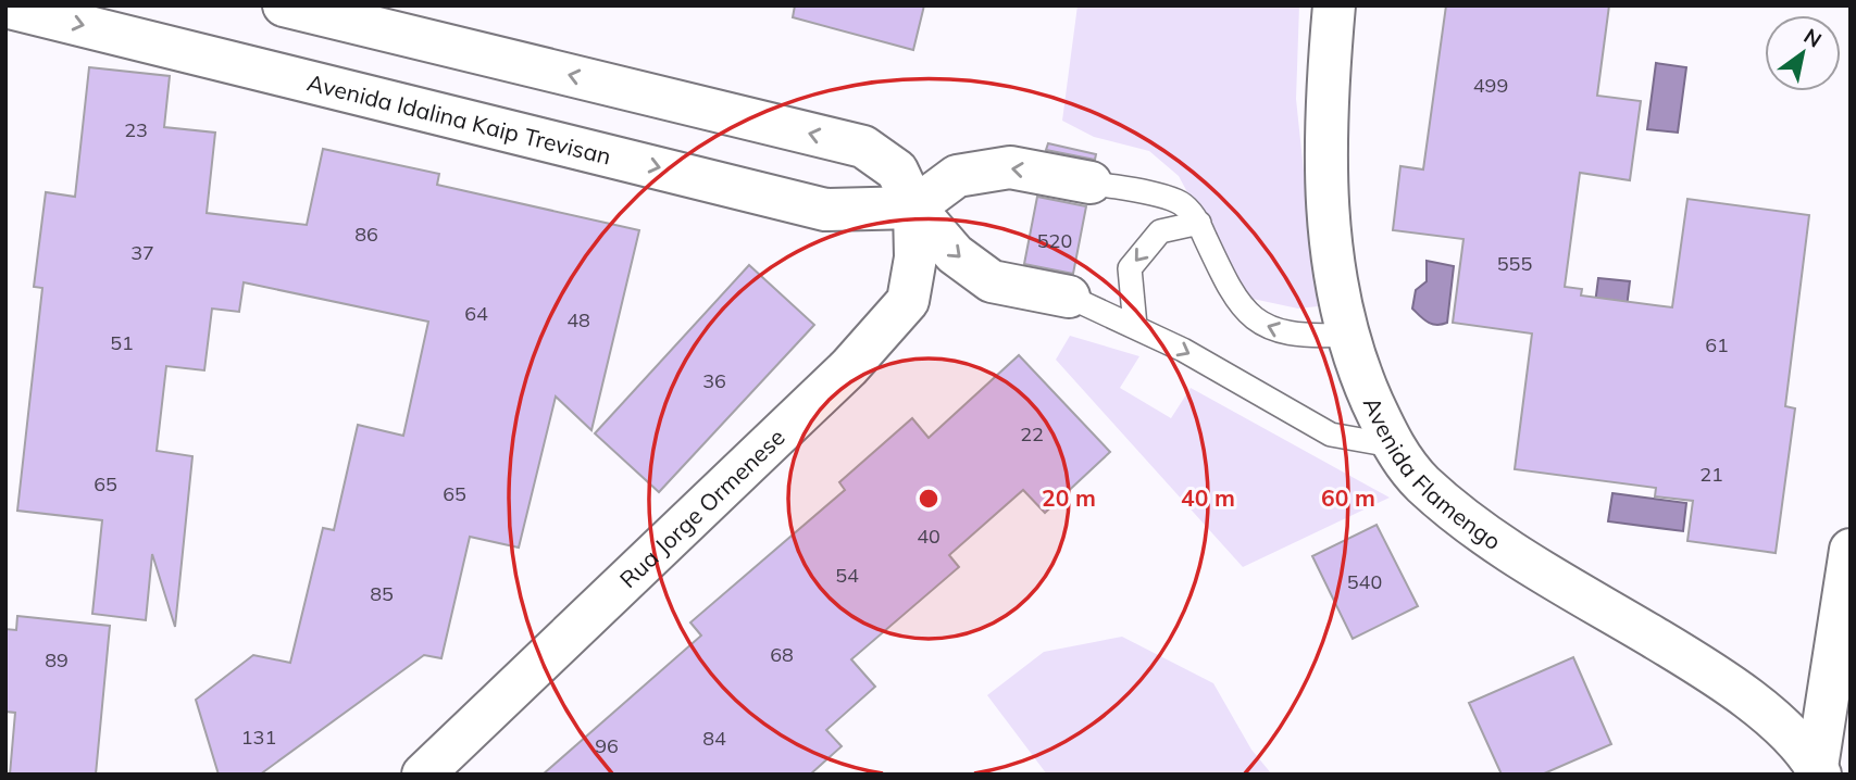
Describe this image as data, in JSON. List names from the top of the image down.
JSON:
{
  "streets": {
    "street": ["Avenida Idalina Kaip Trevisan", "Avenida Flamengo", "Rua Jorge Ormenese"]
  },
  "crossings": [
    ["Avenida Idalina Kaip Trevisan", "Rua Jorge Ormenese"]
  ],
  "house_numbers": [
    "499",
    "23",
    "86",
    "520",
    "37",
    "555",
    "64",
    "48",
    "51",
    "61",
    "36",
    "22",
    "21",
    "65",
    "65",
    "40",
    "54",
    "540",
    "85",
    "68",
    "89",
    "131",
    "84",
    "96"
  ],
  "north": "top right",
  "rings": ["20 m", "40 m", "60 m"]
}
